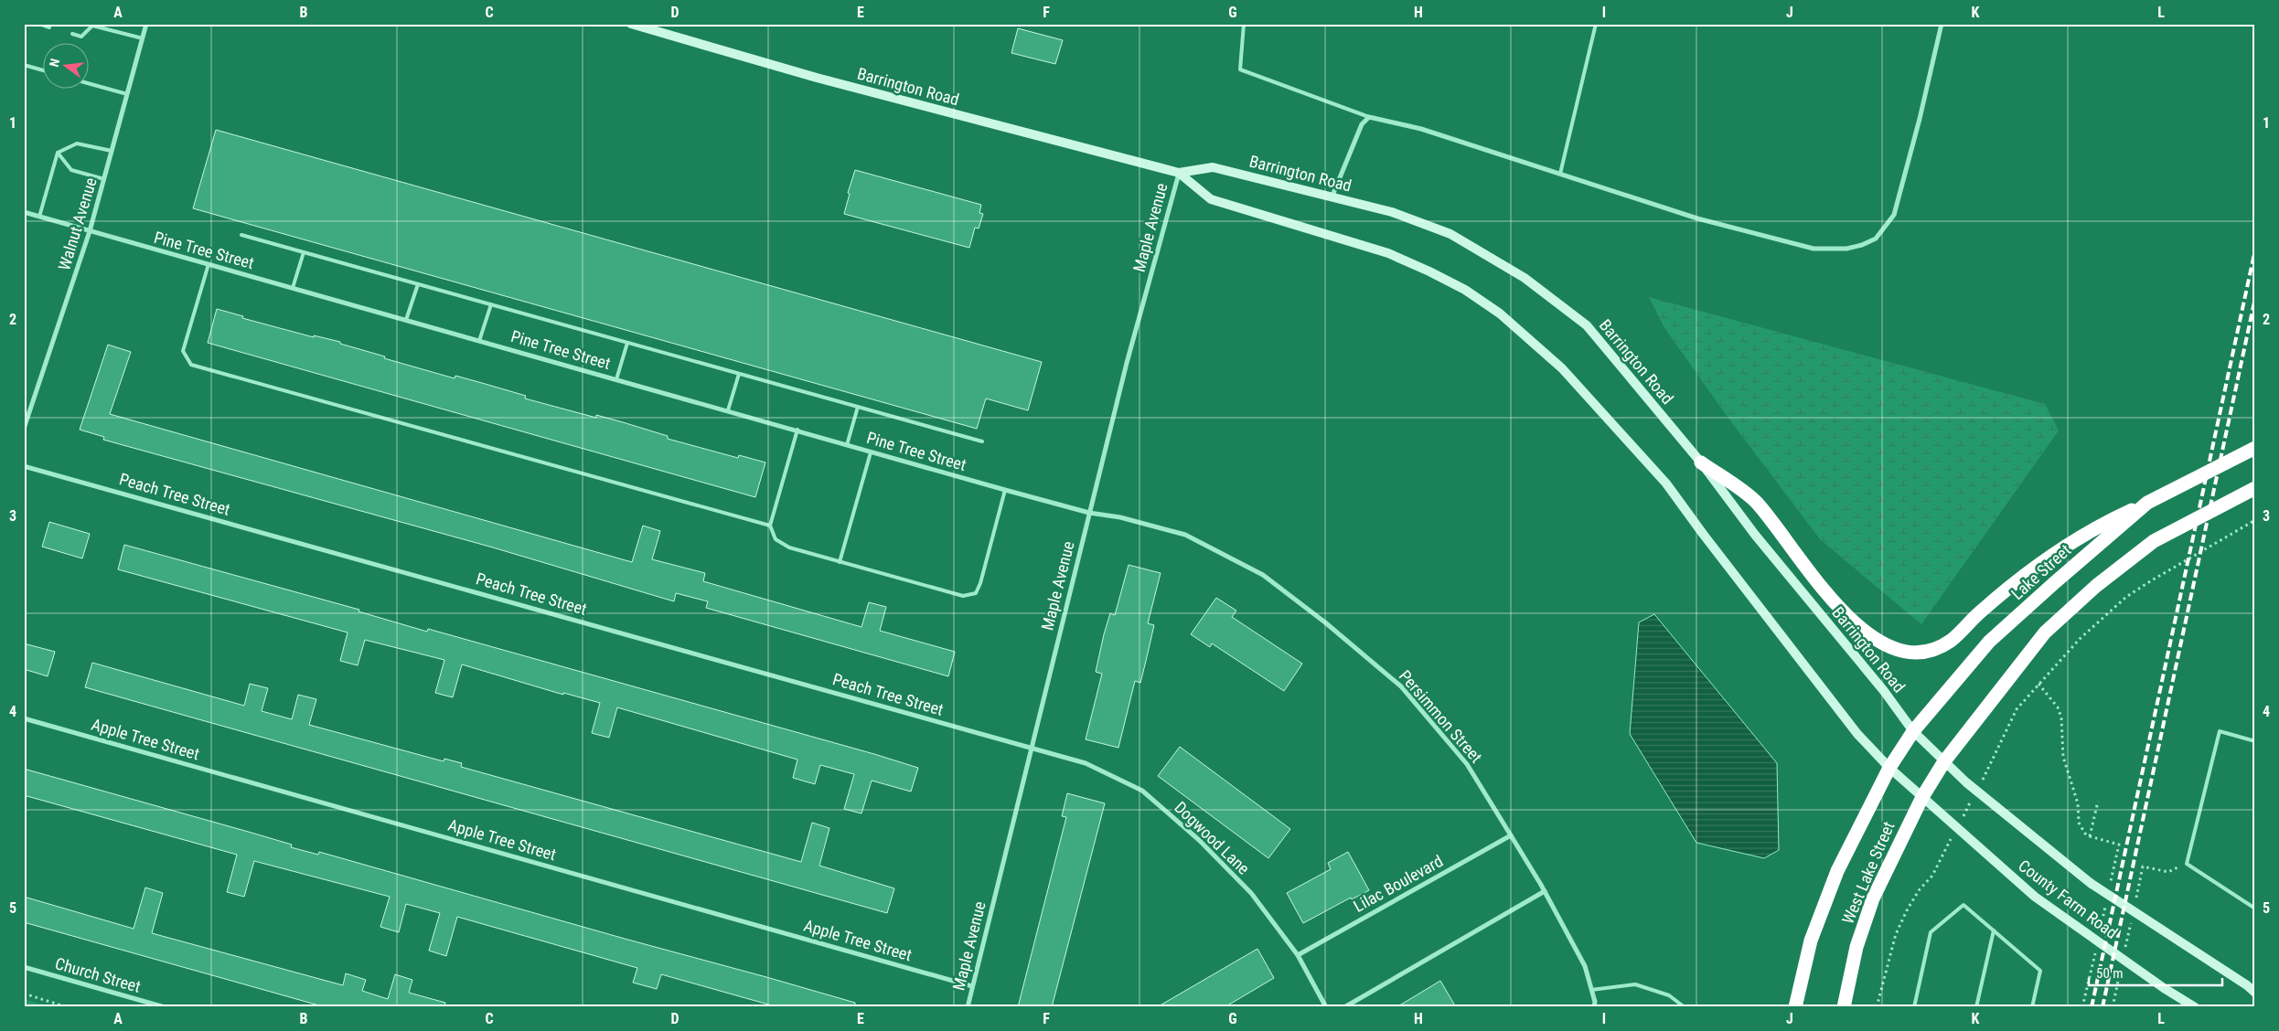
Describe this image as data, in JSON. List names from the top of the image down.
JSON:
{
  "streets": {
    "highway": ["Lake Street", "West Lake Street"],
    "main road": ["Barrington Road", "County Farm Road"],
    "street": [
      "Walnut Avenue",
      "Maple Avenue",
      "Pine Tree Street",
      "Peach Tree Street",
      "Persimmon Street",
      "Apple Tree Street",
      "Dogwood Lane",
      "Lilac Boulevard",
      "Church Street"
    ]
  },
  "crossings": [
    ["Barrington Road", "Maple Avenue"],
    ["Barrington Road", "Lake Street"],
    ["Barrington Road", "West Lake Street"],
    ["Barrington Road", "County Farm Road"],
    ["Walnut Avenue", "Pine Tree Street"],
    ["Maple Avenue", "Pine Tree Street"],
    ["Maple Avenue", "Peach Tree Street"],
    ["Maple Avenue", "Persimmon Street"],
    ["Maple Avenue", "Apple Tree Street"],
    ["Maple Avenue", "Dogwood Lane"],
    ["Pine Tree Street", "Persimmon Street"],
    ["Peach Tree Street", "Dogwood Lane"],
    ["Lake Street", "West Lake Street"],
    ["Lake Street", "County Farm Road"],
    ["Persimmon Street", "Lilac Boulevard"],
    ["Dogwood Lane", "Lilac Boulevard"],
    ["West Lake Street", "County Farm Road"]
  ],
  "scale_bar": "50 m",
  "north": "left",
  "grid": {
    "columns": [
      "A",
      "B",
      "C",
      "D",
      "E",
      "F",
      "G",
      "H",
      "I",
      "J",
      "K",
      "L"
    ],
    "rows": [
      "1",
      "2",
      "3",
      "4",
      "5"
    ]
  }
}
